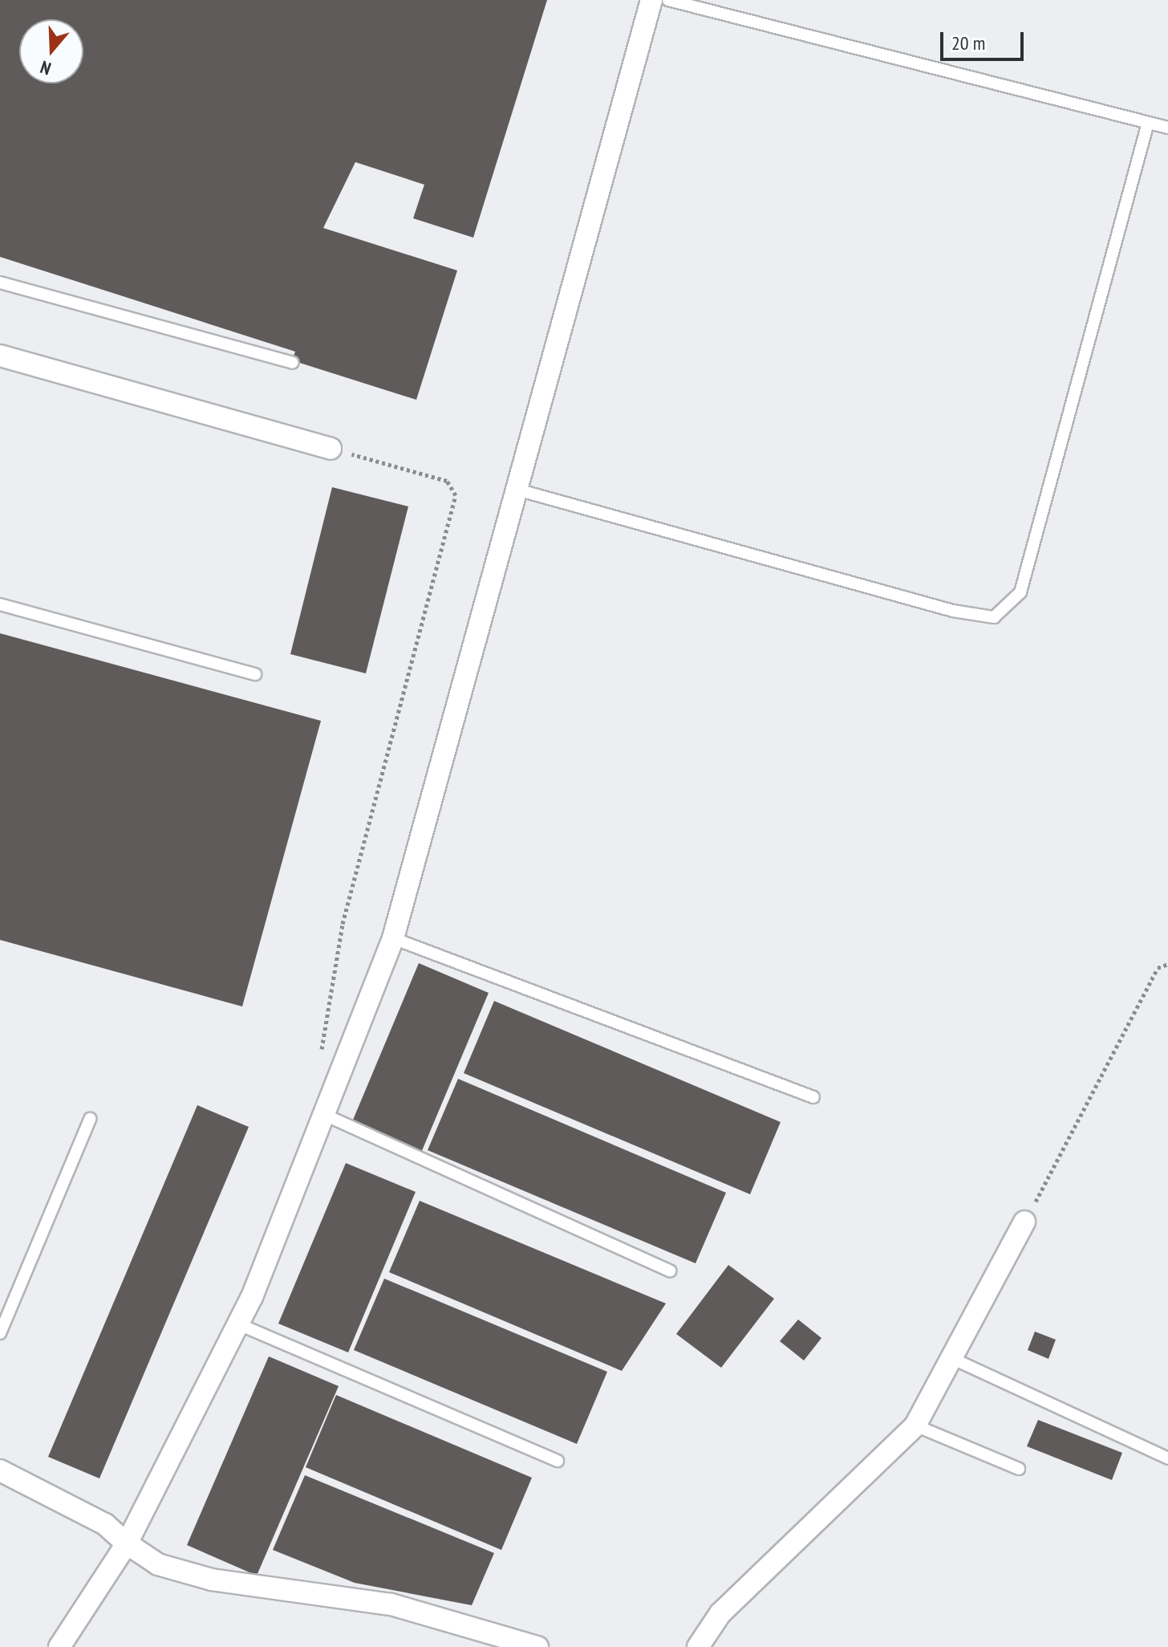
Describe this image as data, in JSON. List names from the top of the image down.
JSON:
{
  "scale_bar": "20 m",
  "north": "bottom"
}
